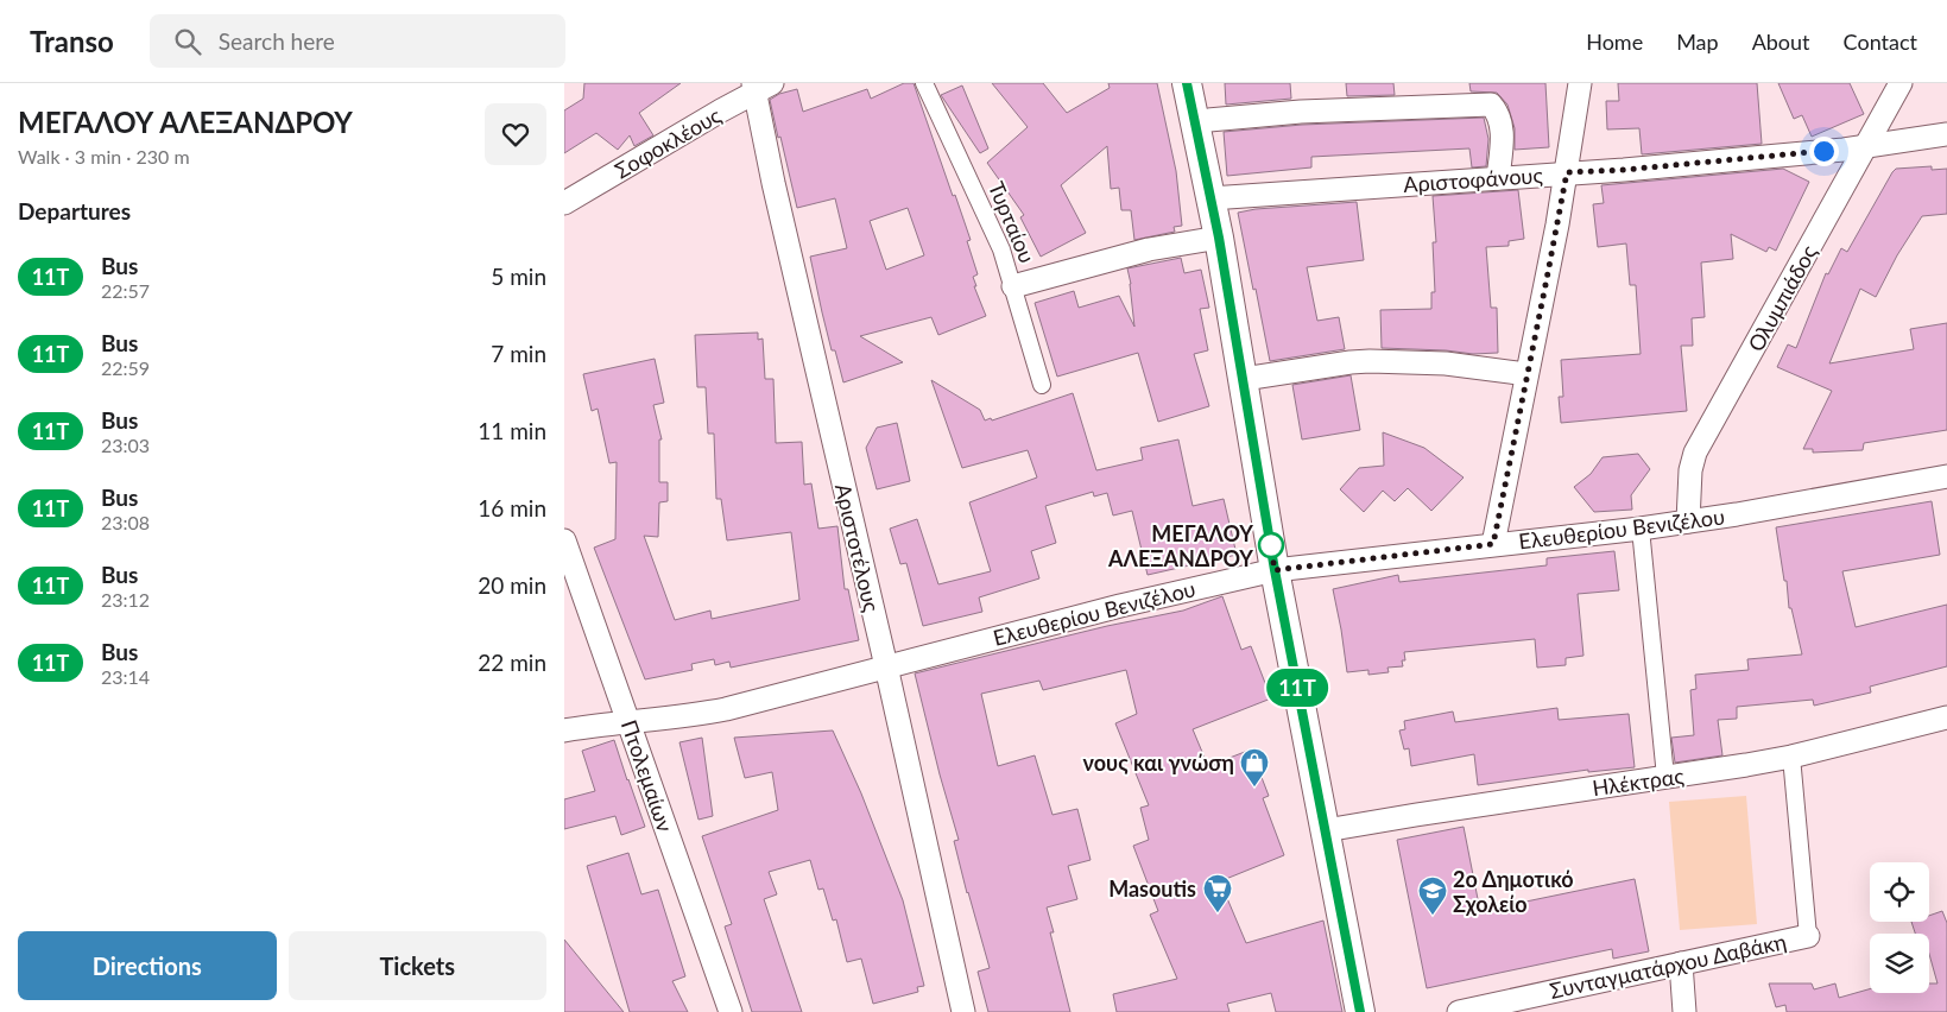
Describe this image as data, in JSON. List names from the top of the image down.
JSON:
{
  "streets": {
    "street": [
      "Σοφοκλέους",
      "Αριστοφάνους",
      "Τυρταίου",
      "Ολυμπιάδος",
      "Ελευθερίου Βενιζέλου",
      "Αριστοτέλους",
      "Πτολεμαίων",
      "Ηλέκτρας",
      "Συνταγματάρχου Δαβάκη"
    ]
  },
  "crossings": [
    ["Σοφοκλέους", "Αριστοτέλους"],
    ["Αριστοφάνους", "Ολυμπιάδος"],
    ["Ολυμπιάδος", "Ελευθερίου Βενιζέλου"],
    ["Ελευθερίου Βενιζέλου", "Αριστοτέλους"],
    ["Ελευθερίου Βενιζέλου", "Πτολεμαίων"]
  ],
  "places": {
    "other": ["ΜΕΓΑΛΟΥ ΑΛΕΞΑΝΔΡΟΥ"],
    "shop": ["νους και γνώση"],
    "supermarket": ["Masoutis"],
    "school or university": ["2ο Δημοτικό Σχολείο"]
  },
  "lines": ["bus line 11Τ"],
  "page": {
    "header": "Transo",
    "search": "Search here",
    "nav": [
      "Home",
      "Map",
      "About",
      "Contact"
    ],
    "heading": [
      ["ΜΕΓΑΛΟΥ ΑΛΕΞΑΝΔΡΟΥ", "Walk · 3 min · 230 m"],
      "Departures"
    ],
    "on_map": "11Τ",
    "list": [
      {
        "mark": "11Τ",
        "name": "Bus",
        "note": "22:57",
        "value": "5 min"
      },
      {
        "mark": "11Τ",
        "name": "Bus",
        "note": "22:59",
        "value": "7 min"
      },
      {
        "mark": "11Τ",
        "name": "Bus",
        "note": "23:03",
        "value": "11 min"
      },
      {
        "mark": "11Τ",
        "name": "Bus",
        "note": "23:08",
        "value": "16 min"
      },
      {
        "mark": "11Τ",
        "name": "Bus",
        "note": "23:12",
        "value": "20 min"
      },
      {
        "mark": "11Τ",
        "name": "Bus",
        "note": "23:14",
        "value": "22 min"
      }
    ],
    "buttons": ["Directions", "Tickets"]
  }
}
